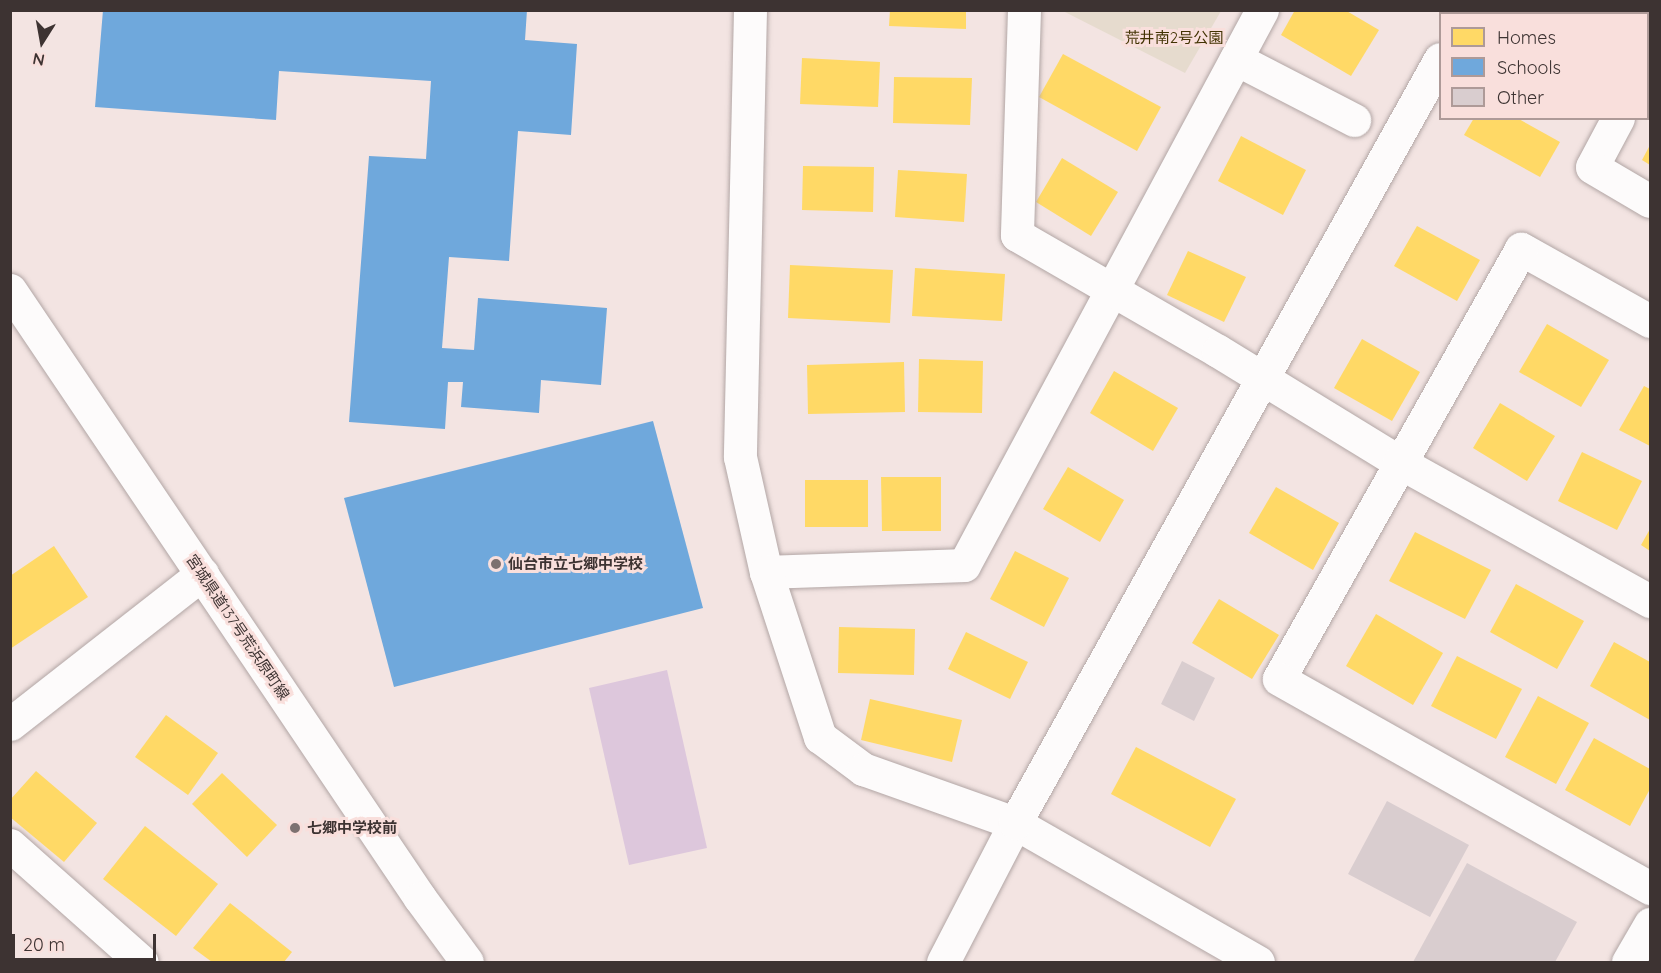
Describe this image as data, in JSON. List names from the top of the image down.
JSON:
{
  "streets": {
    "street": ["宮城県道137号荒浜原町線"]
  },
  "parks": ["荒井南2号公園"],
  "places": ["仙台市立七郷中学校", "七郷中学校前"],
  "legend": ["Homes", "Schools", "Other"],
  "scale_bar": "20 m",
  "north": "bottom"
}
